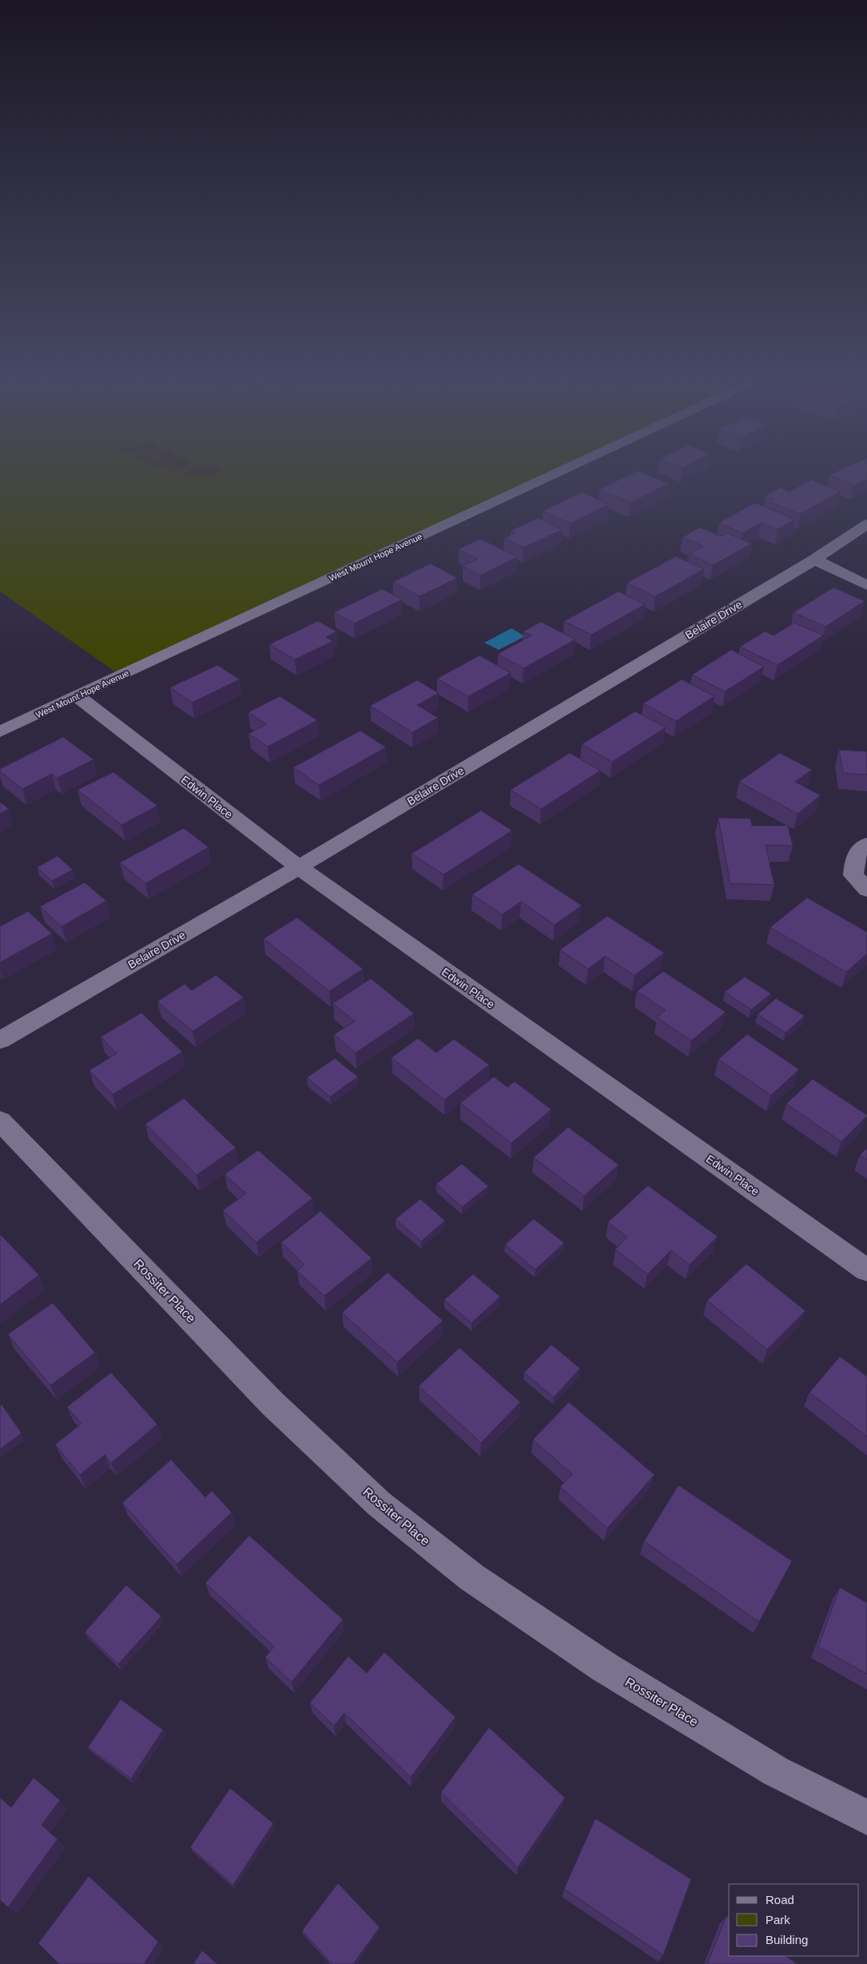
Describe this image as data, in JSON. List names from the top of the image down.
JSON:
{
  "streets": {
    "street": [
      "West Mount Hope Avenue",
      "Belaire Drive",
      "Edwin Place",
      "Rossiter Place"
    ]
  },
  "crossings": [
    ["West Mount Hope Avenue", "Edwin Place"],
    ["Belaire Drive", "Edwin Place"]
  ],
  "legend": ["Road", "Park", "Building"]
}
